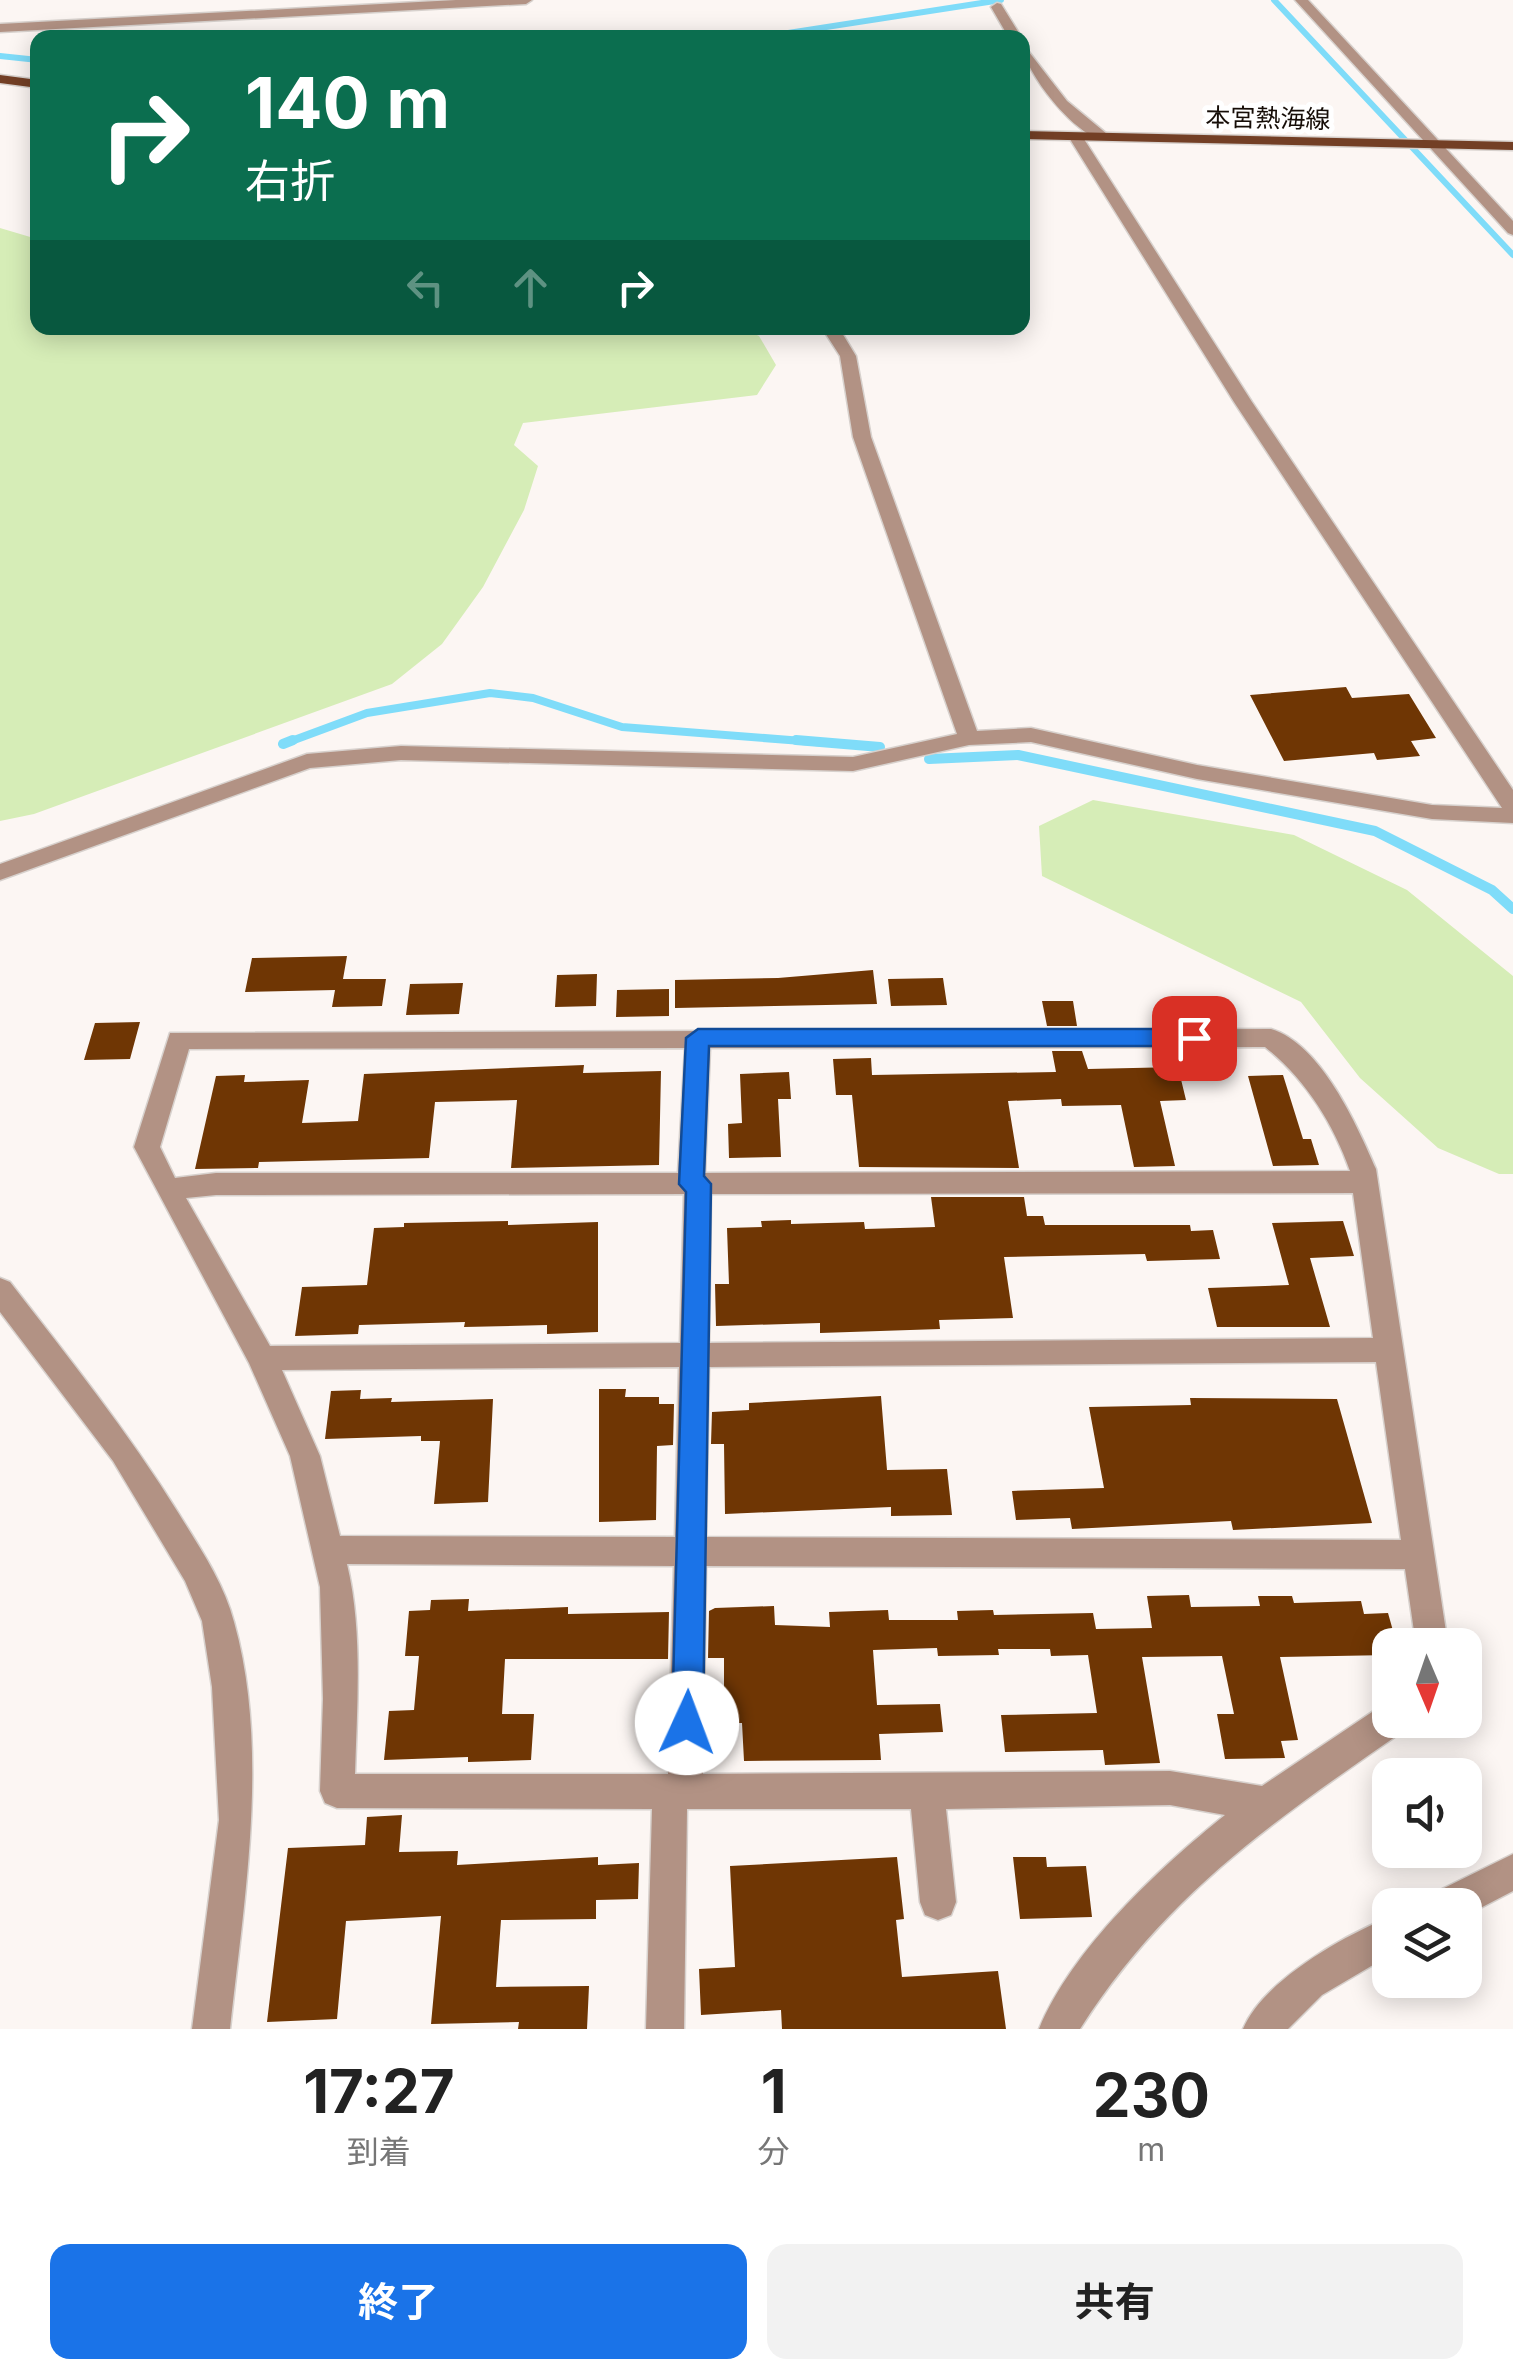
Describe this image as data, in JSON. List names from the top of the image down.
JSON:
{
  "streets": {
    "main road": ["本宮熱海線"]
  },
  "north": "bottom",
  "page": {
    "turn": ["140 m", "右折"],
    "eta": [
      "17:27",
      "到着",
      "1",
      "分",
      "230",
      "m"
    ],
    "buttons": ["終了", "共有"]
  }
}
